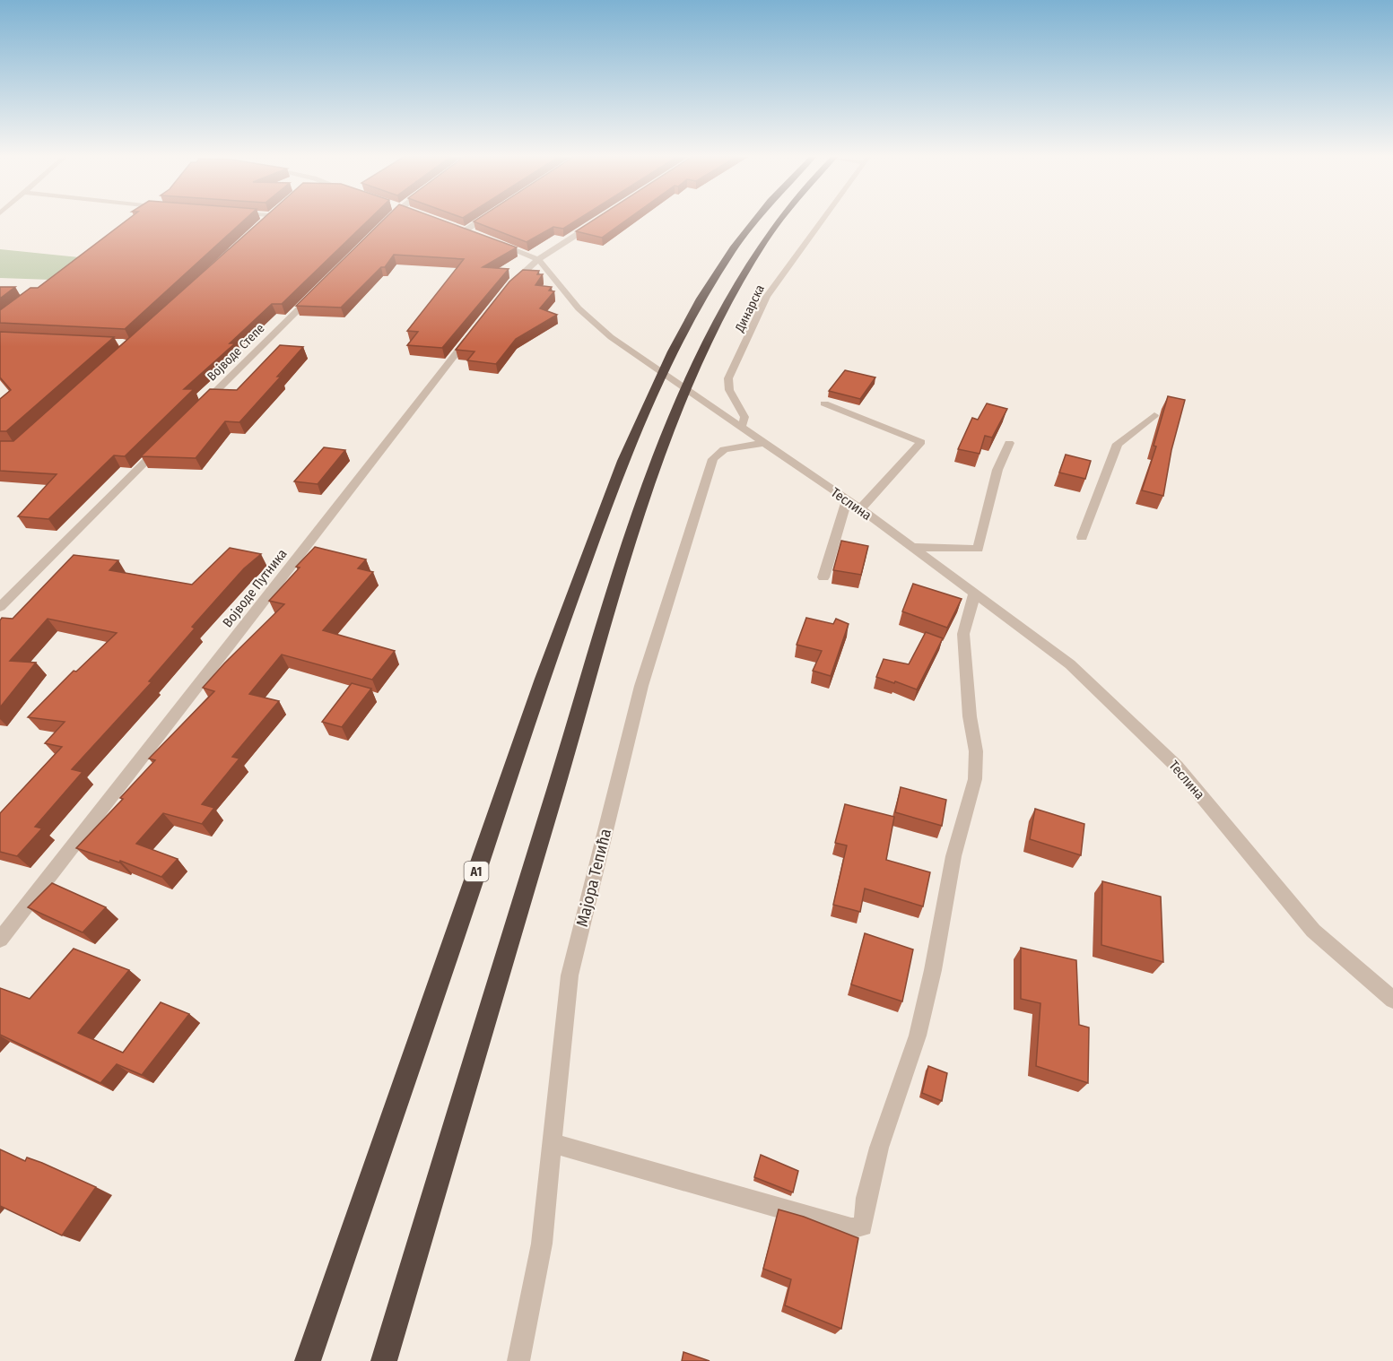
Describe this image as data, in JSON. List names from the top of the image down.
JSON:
{
  "streets": {
    "highway": ["A1"],
    "street": [
      "Динарска",
      "Војводе Степе",
      "Теслина",
      "Војводе Путника",
      "Мајора Тепића"
    ]
  },
  "crossings": [
    ["Динарска", "Теслина"],
    ["Теслина", "Мајора Тепића"]
  ]
}
